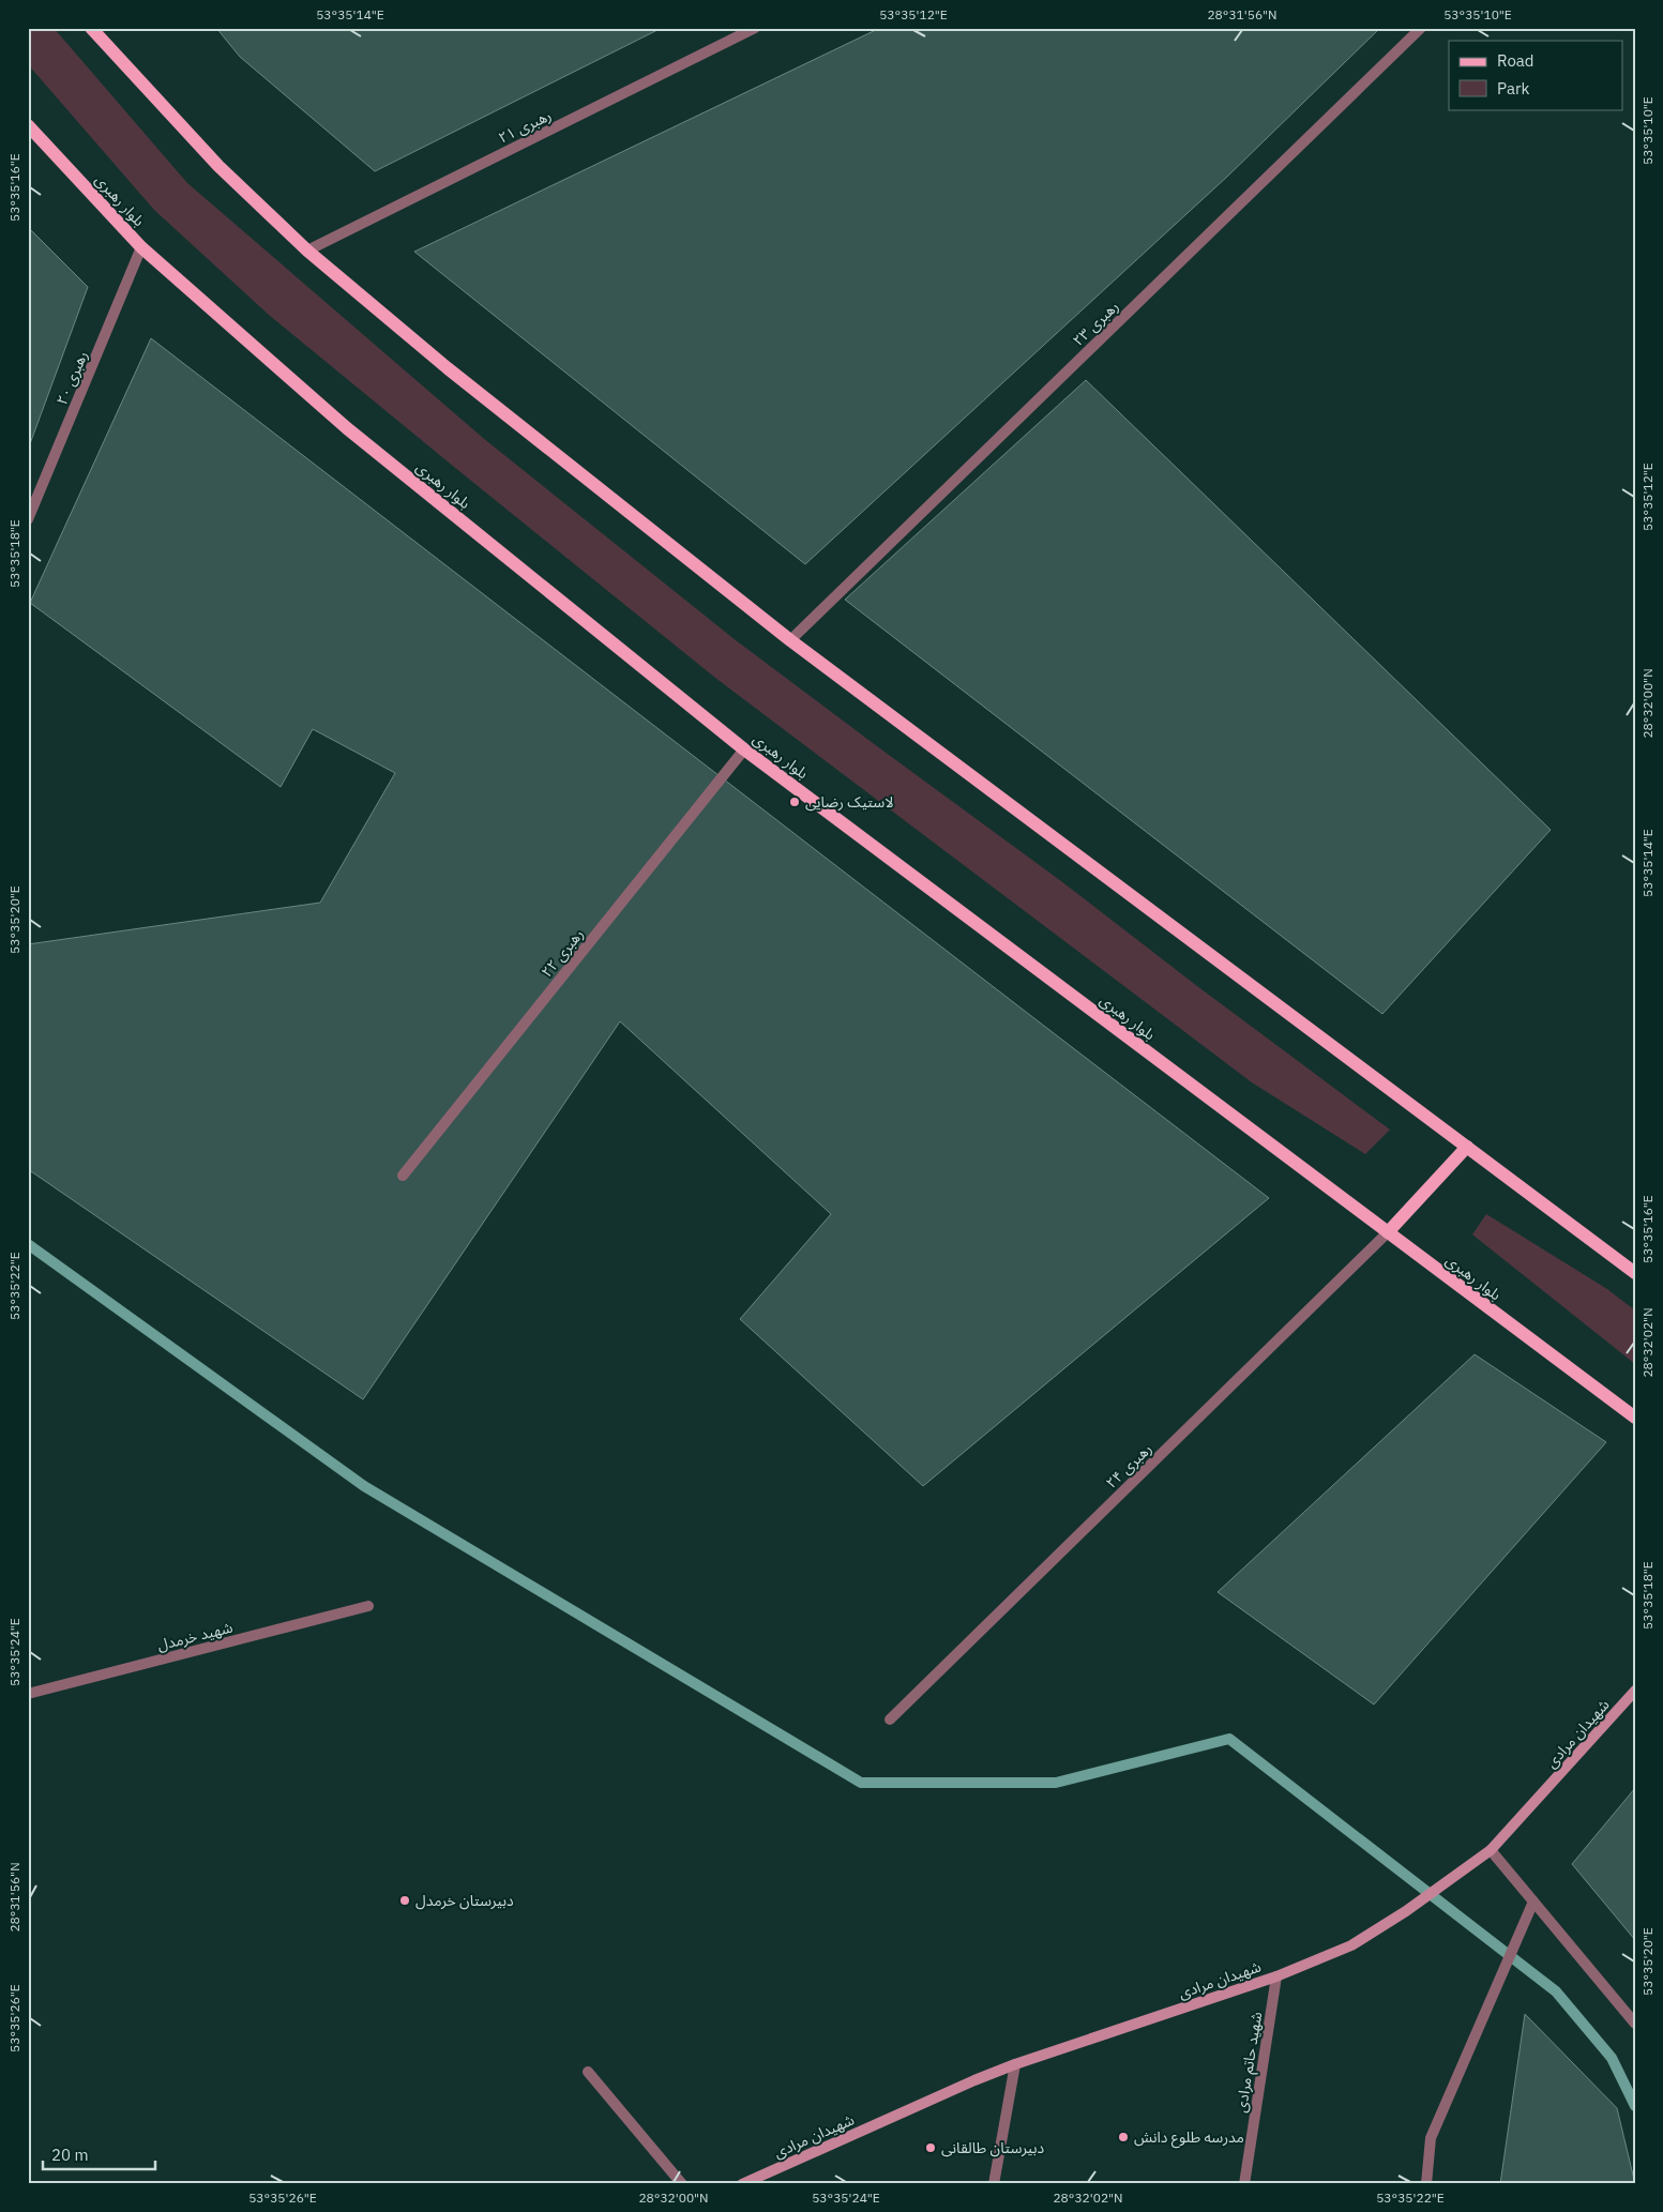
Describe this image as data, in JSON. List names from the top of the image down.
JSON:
{
  "streets": {
    "main road": ["بلوار رهبری"],
    "street": [
      "رهبری ۲۱",
      "رهبری ۲۳",
      "رهبری ۲۰",
      "رهبری ۲۲",
      "رهبری ۲۴",
      "شهید خرمدل",
      "شهیدان مرادی",
      "شهید حاتم مرادی"
    ]
  },
  "crossings": [
    ["بلوار رهبری", "رهبری ۲۰"],
    ["بلوار رهبری", "رهبری ۲۲"],
    ["بلوار رهبری", "رهبری ۲۴"],
    ["شهیدان مرادی", "شهید حاتم مرادی"]
  ],
  "places": [
    "لاستیک رضایی",
    "دبیرستان خرمدل",
    "مدرسه طلوع دانش",
    "دبیرستان طالقانی"
  ],
  "legend": ["Road", "Park"],
  "scale_bar": "20 m",
  "coordinates": [
    "53°35'14\"E",
    "53°35'12\"E",
    "28°31'56\"N",
    "53°35'10\"E",
    "53°35'16\"E",
    "53°35'18\"E",
    "28°32'00\"N",
    "53°35'20\"E",
    "53°35'22\"E",
    "28°32'02\"N",
    "53°35'24\"E",
    "53°35'26\"E"
  ]
}
